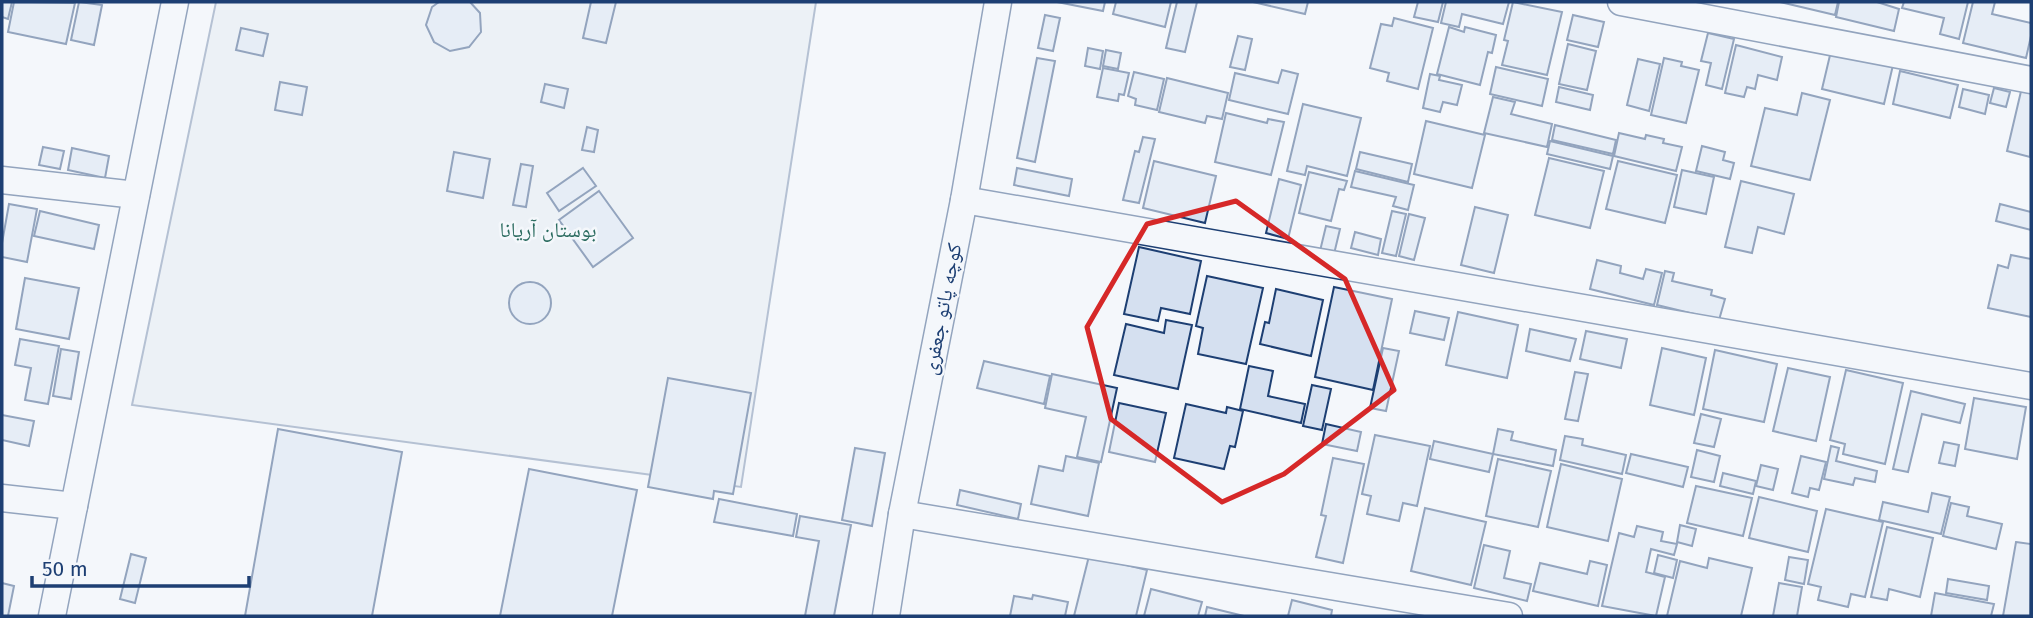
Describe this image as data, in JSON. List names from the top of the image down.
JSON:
{
  "streets": {
    "street": ["کوچه پاتو جعفری"]
  },
  "parks": ["بوستان آریانا"],
  "scale_bar": "50 m"
}
